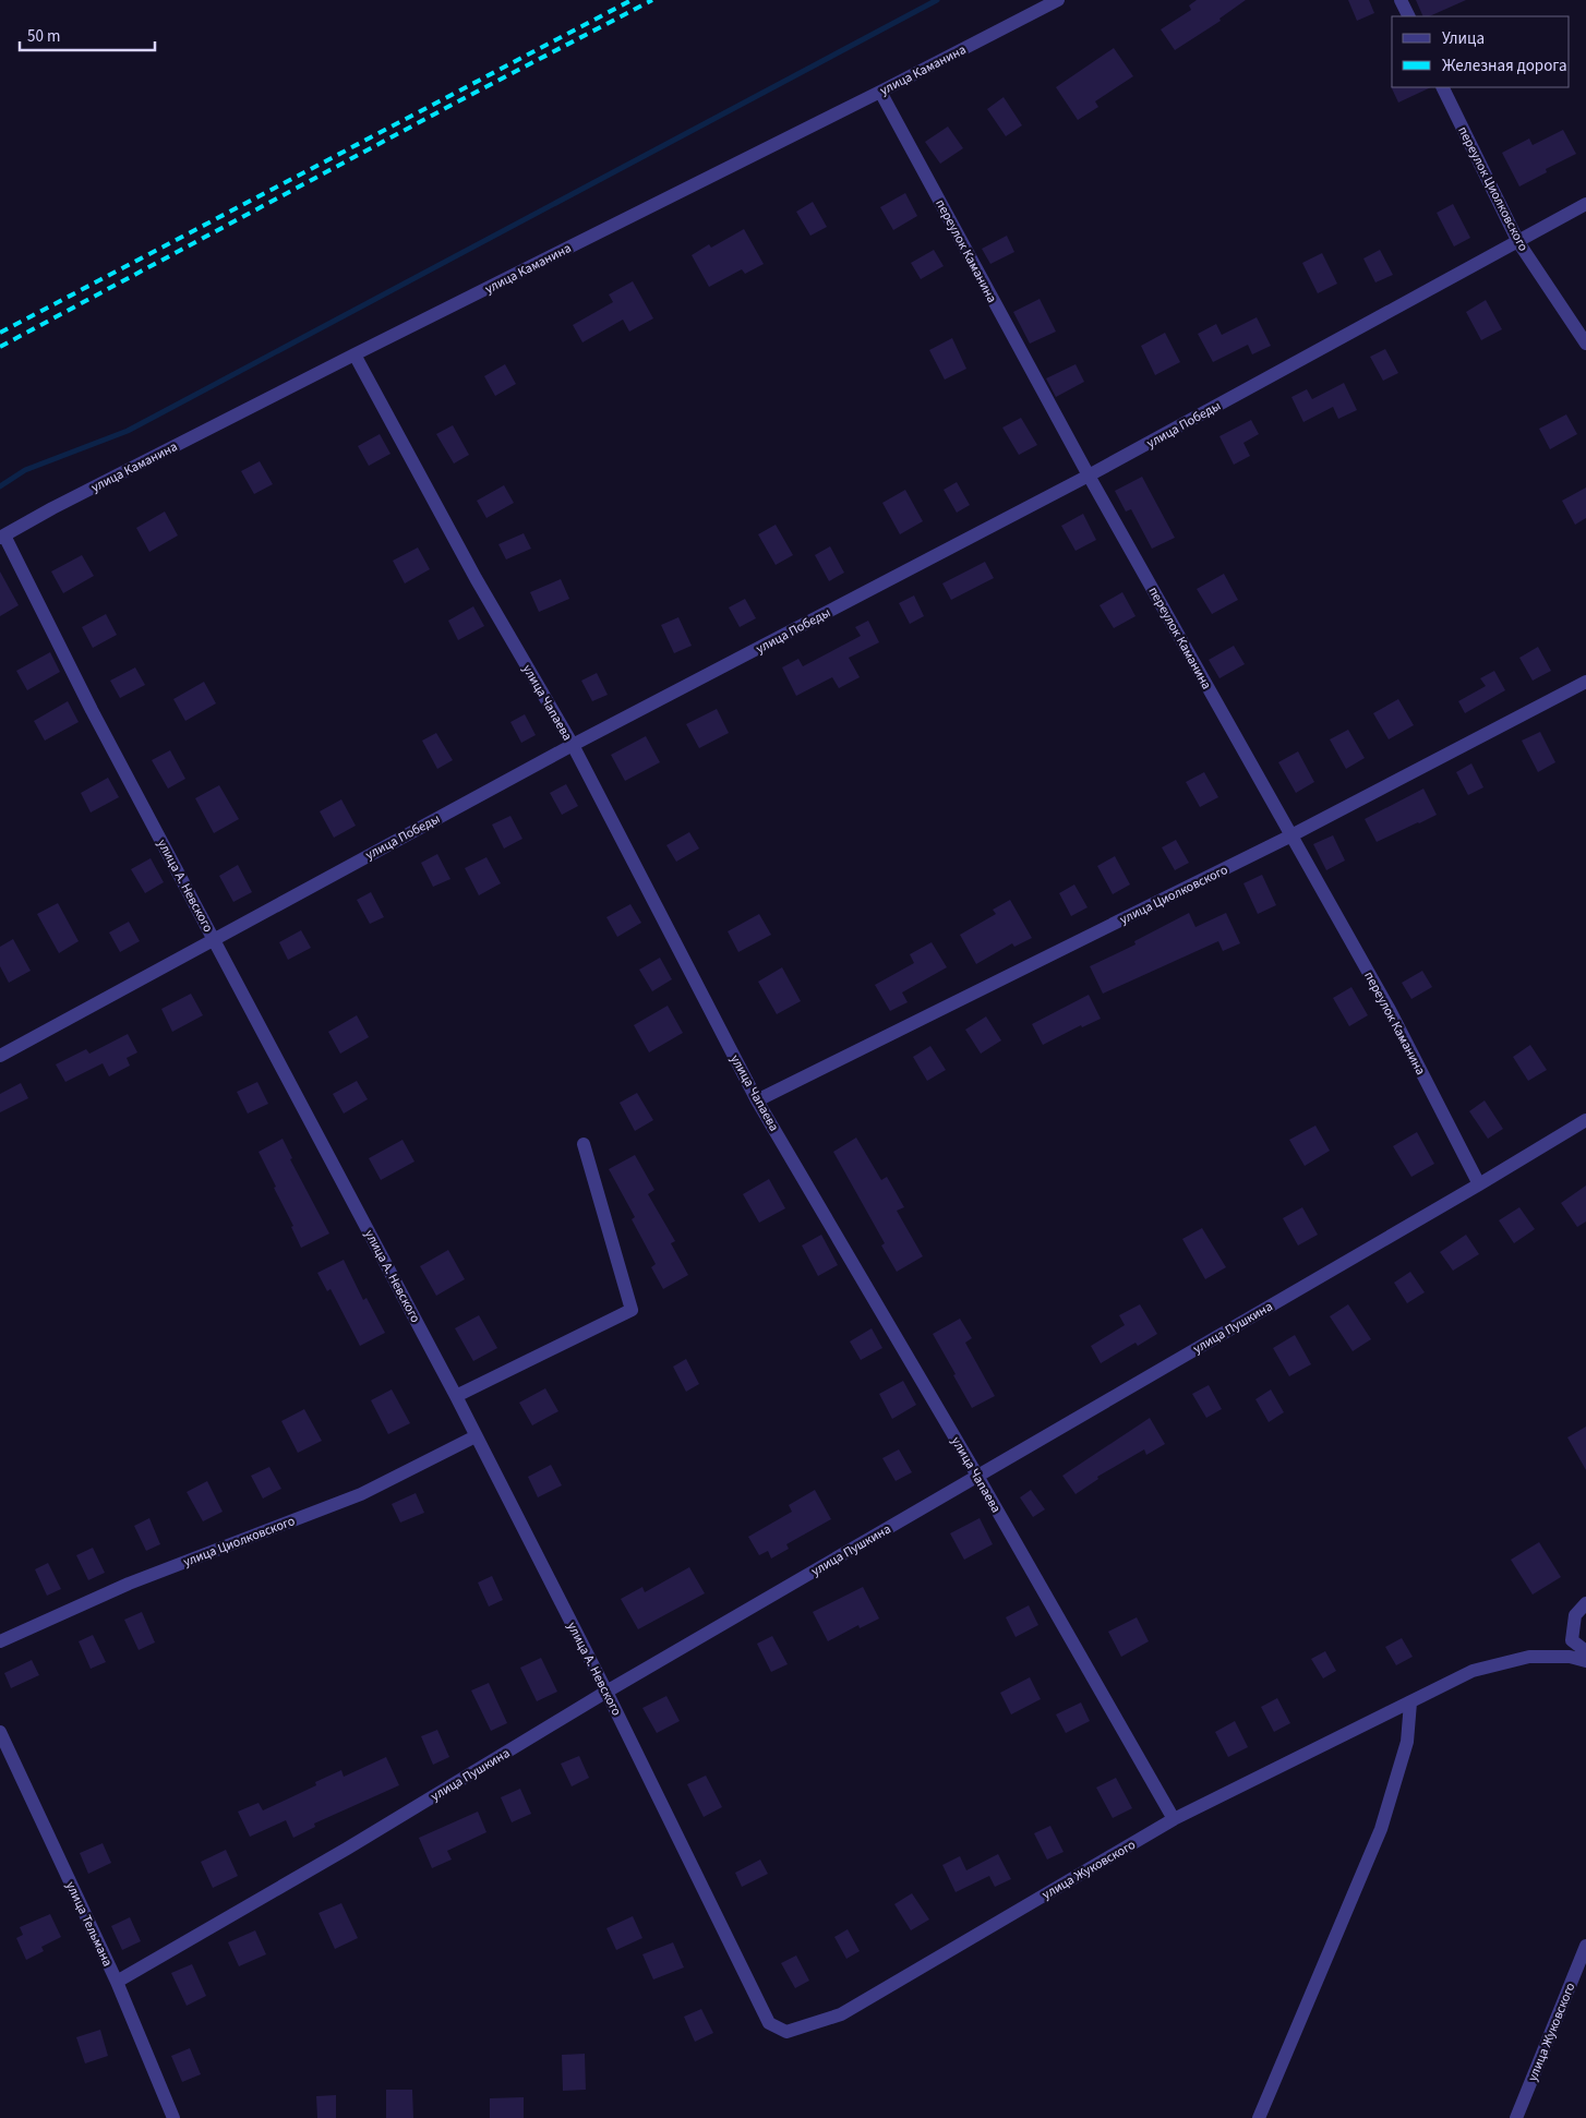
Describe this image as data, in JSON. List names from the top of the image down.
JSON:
{
  "streets": {
    "street": [
      "улица Каманина",
      "переулок Циолковского",
      "переулок Каманина",
      "улица Победы",
      "улица Чапаева",
      "улица А. Невского",
      "улица Циолковского",
      "улица Пушкина",
      "улица Жуковского",
      "улица Тельмана"
    ]
  },
  "crossings": [
    ["улица Каманина", "переулок Каманина"],
    ["улица Каманина", "улица Чапаева"],
    ["улица Каманина", "улица А. Невского"],
    ["переулок Циолковского", "улица Победы"],
    ["переулок Каманина", "улица Победы"],
    ["переулок Каманина", "улица Циолковского"],
    ["переулок Каманина", "улица Пушкина"],
    ["улица Победы", "улица Чапаева"],
    ["улица Победы", "улица А. Невского"],
    ["улица Чапаева", "улица Циолковского"],
    ["улица Чапаева", "улица Пушкина"],
    ["улица Чапаева", "улица Жуковского"],
    ["улица А. Невского", "улица Циолковского"],
    ["улица А. Невского", "улица Пушкина"],
    ["улица А. Невского", "улица Жуковского"],
    ["улица Пушкина", "улица Тельмана"]
  ],
  "legend": ["Улица", "Железная дорога"],
  "scale_bar": "50 m"
}
